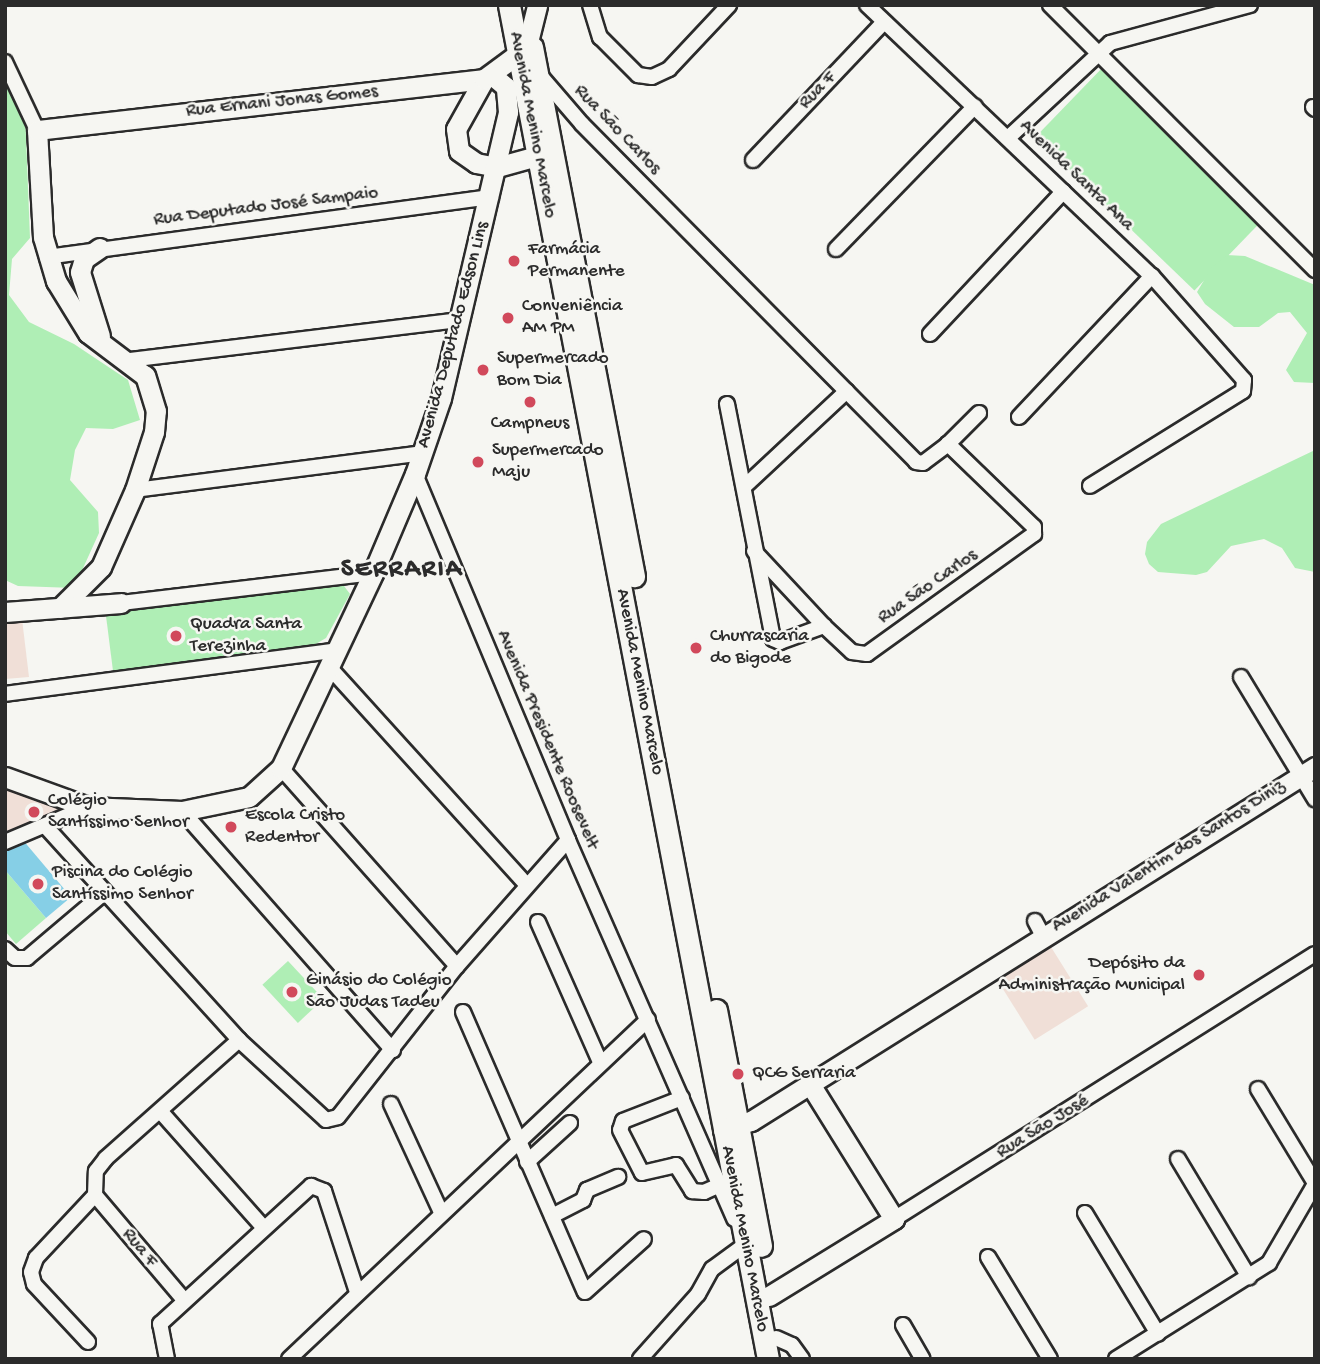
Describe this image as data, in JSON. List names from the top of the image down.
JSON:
{
  "streets": {
    "main road": ["Avenida Menino Marcelo"],
    "street": [
      "Rua F",
      "Rua Ernani Jonas Gomes",
      "Rua São Carlos",
      "Avenida Santa Ana",
      "Rua Deputado José Sampaio",
      "Avenida Deputado Edson Lins",
      "Avenida Presidente Roosevelt",
      "Avenida Valentim dos Santos Diniz",
      "Rua São José"
    ]
  },
  "crossings": [
    ["Rua F", "Avenida Santa Ana"],
    ["Rua Ernani Jonas Gomes", "Avenida Deputado Edson Lins"],
    ["Avenida Menino Marcelo", "Rua São Carlos"],
    ["Avenida Menino Marcelo", "Avenida Presidente Roosevelt"],
    ["Avenida Menino Marcelo", "Avenida Valentim dos Santos Diniz"],
    ["Avenida Menino Marcelo", "Rua São José"],
    ["Rua Deputado José Sampaio", "Avenida Deputado Edson Lins"],
    ["Avenida Deputado Edson Lins", "Avenida Presidente Roosevelt"]
  ],
  "districts": ["SERRARIA"],
  "places": [
    "Farmácia Permanente",
    "Conveniência AM PM",
    "Supermercado Bom Dia",
    "Campneus",
    "Supermercado Maju",
    "Quadra Santa Terezinha",
    "Churrascaria do Bigode",
    "Colégio Santíssimo Senhor",
    "Escola Cristo Redentor",
    "Piscina do Colégio Santíssimo Senhor",
    "Depósito da Administração Municipal",
    "Ginásio do Colégio São Judas Tadeu",
    "QCG Serraria"
  ]
}
